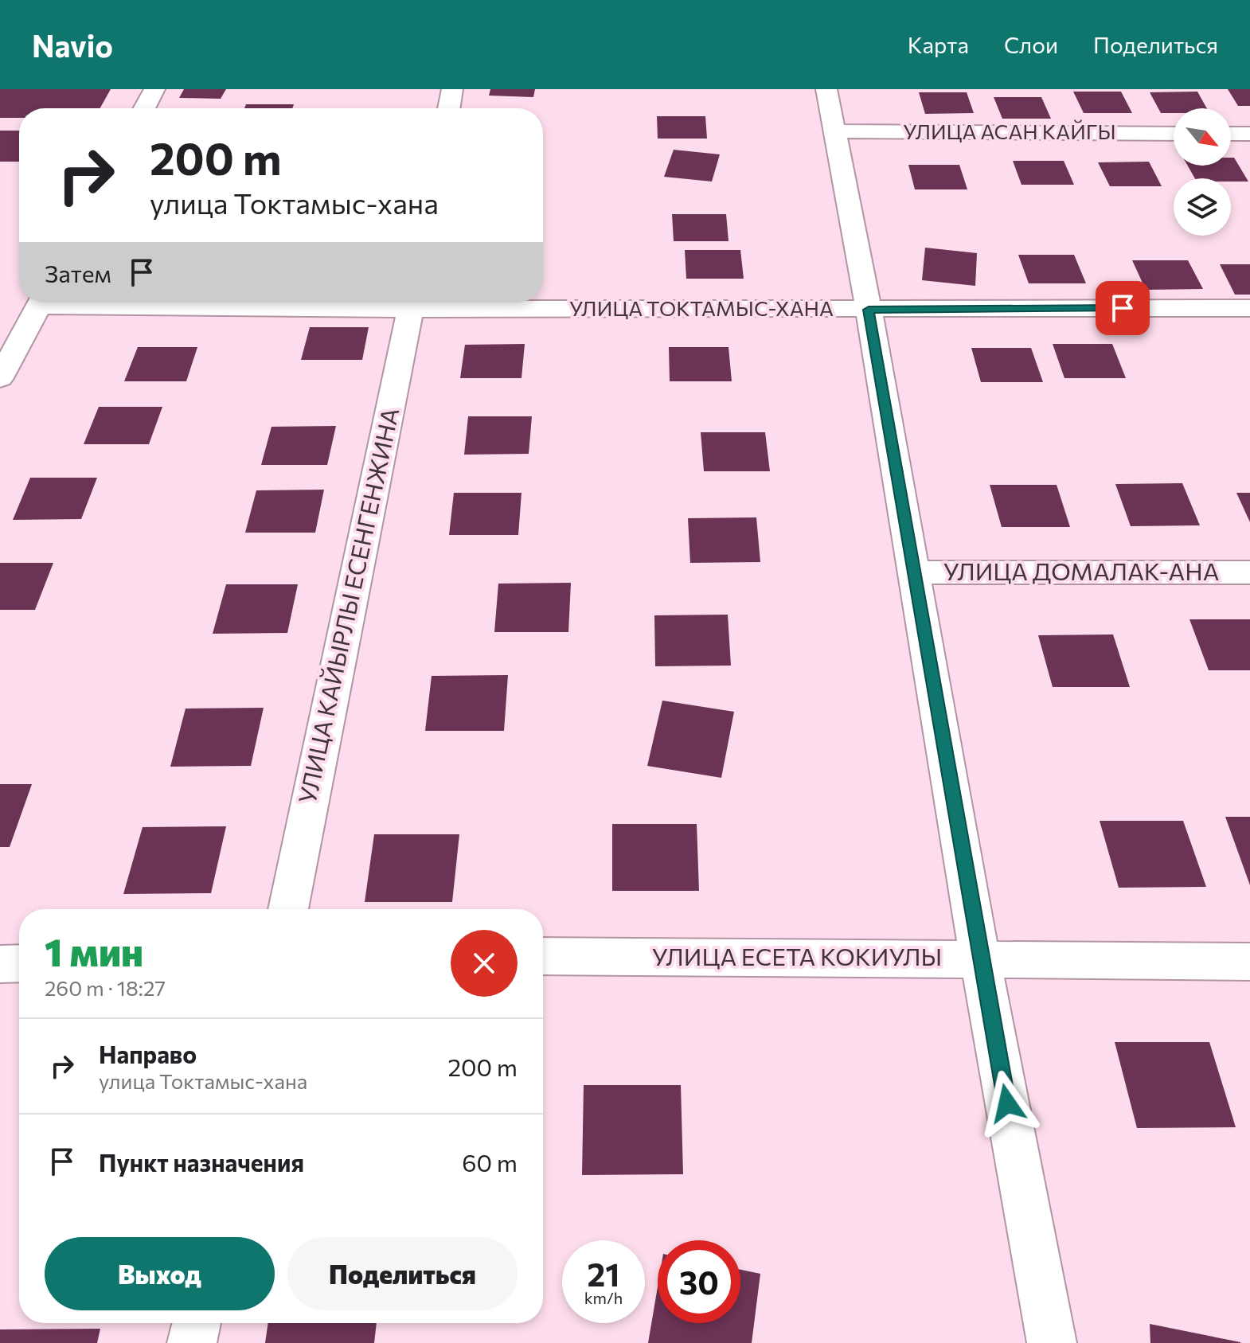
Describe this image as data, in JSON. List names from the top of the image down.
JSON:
{
  "streets": {
    "street": [
      "УЛИЦА АСАН КАЙГЫ",
      "УЛИЦА ТОКТАМЫС-ХАНА",
      "УЛИЦА ДОМАЛАК-АНА",
      "УЛИЦА КАЙЫРЛЫ ЕСЕНГЕНЖИНА",
      "УЛИЦА ЕСЕТА КОКИУЛЫ"
    ]
  },
  "north": "bottom right",
  "page": {
    "header": "Navio",
    "nav": ["Карта", "Слои", "Поделиться"],
    "turn": ["200 m", "улица Токтамыс-хана"],
    "then": "Затем",
    "heading": ["1 мин", "260 m · 18:27"],
    "list": [
      {
        "name": "Направо",
        "note": "улица Токтамыс-хана",
        "value": "200 m"
      },
      {
        "name": "Пункт назначения",
        "value": "60 m"
      }
    ],
    "buttons": ["Выход", "Поделиться"],
    "speed": "21 km/h",
    "limit": "30"
  }
}
